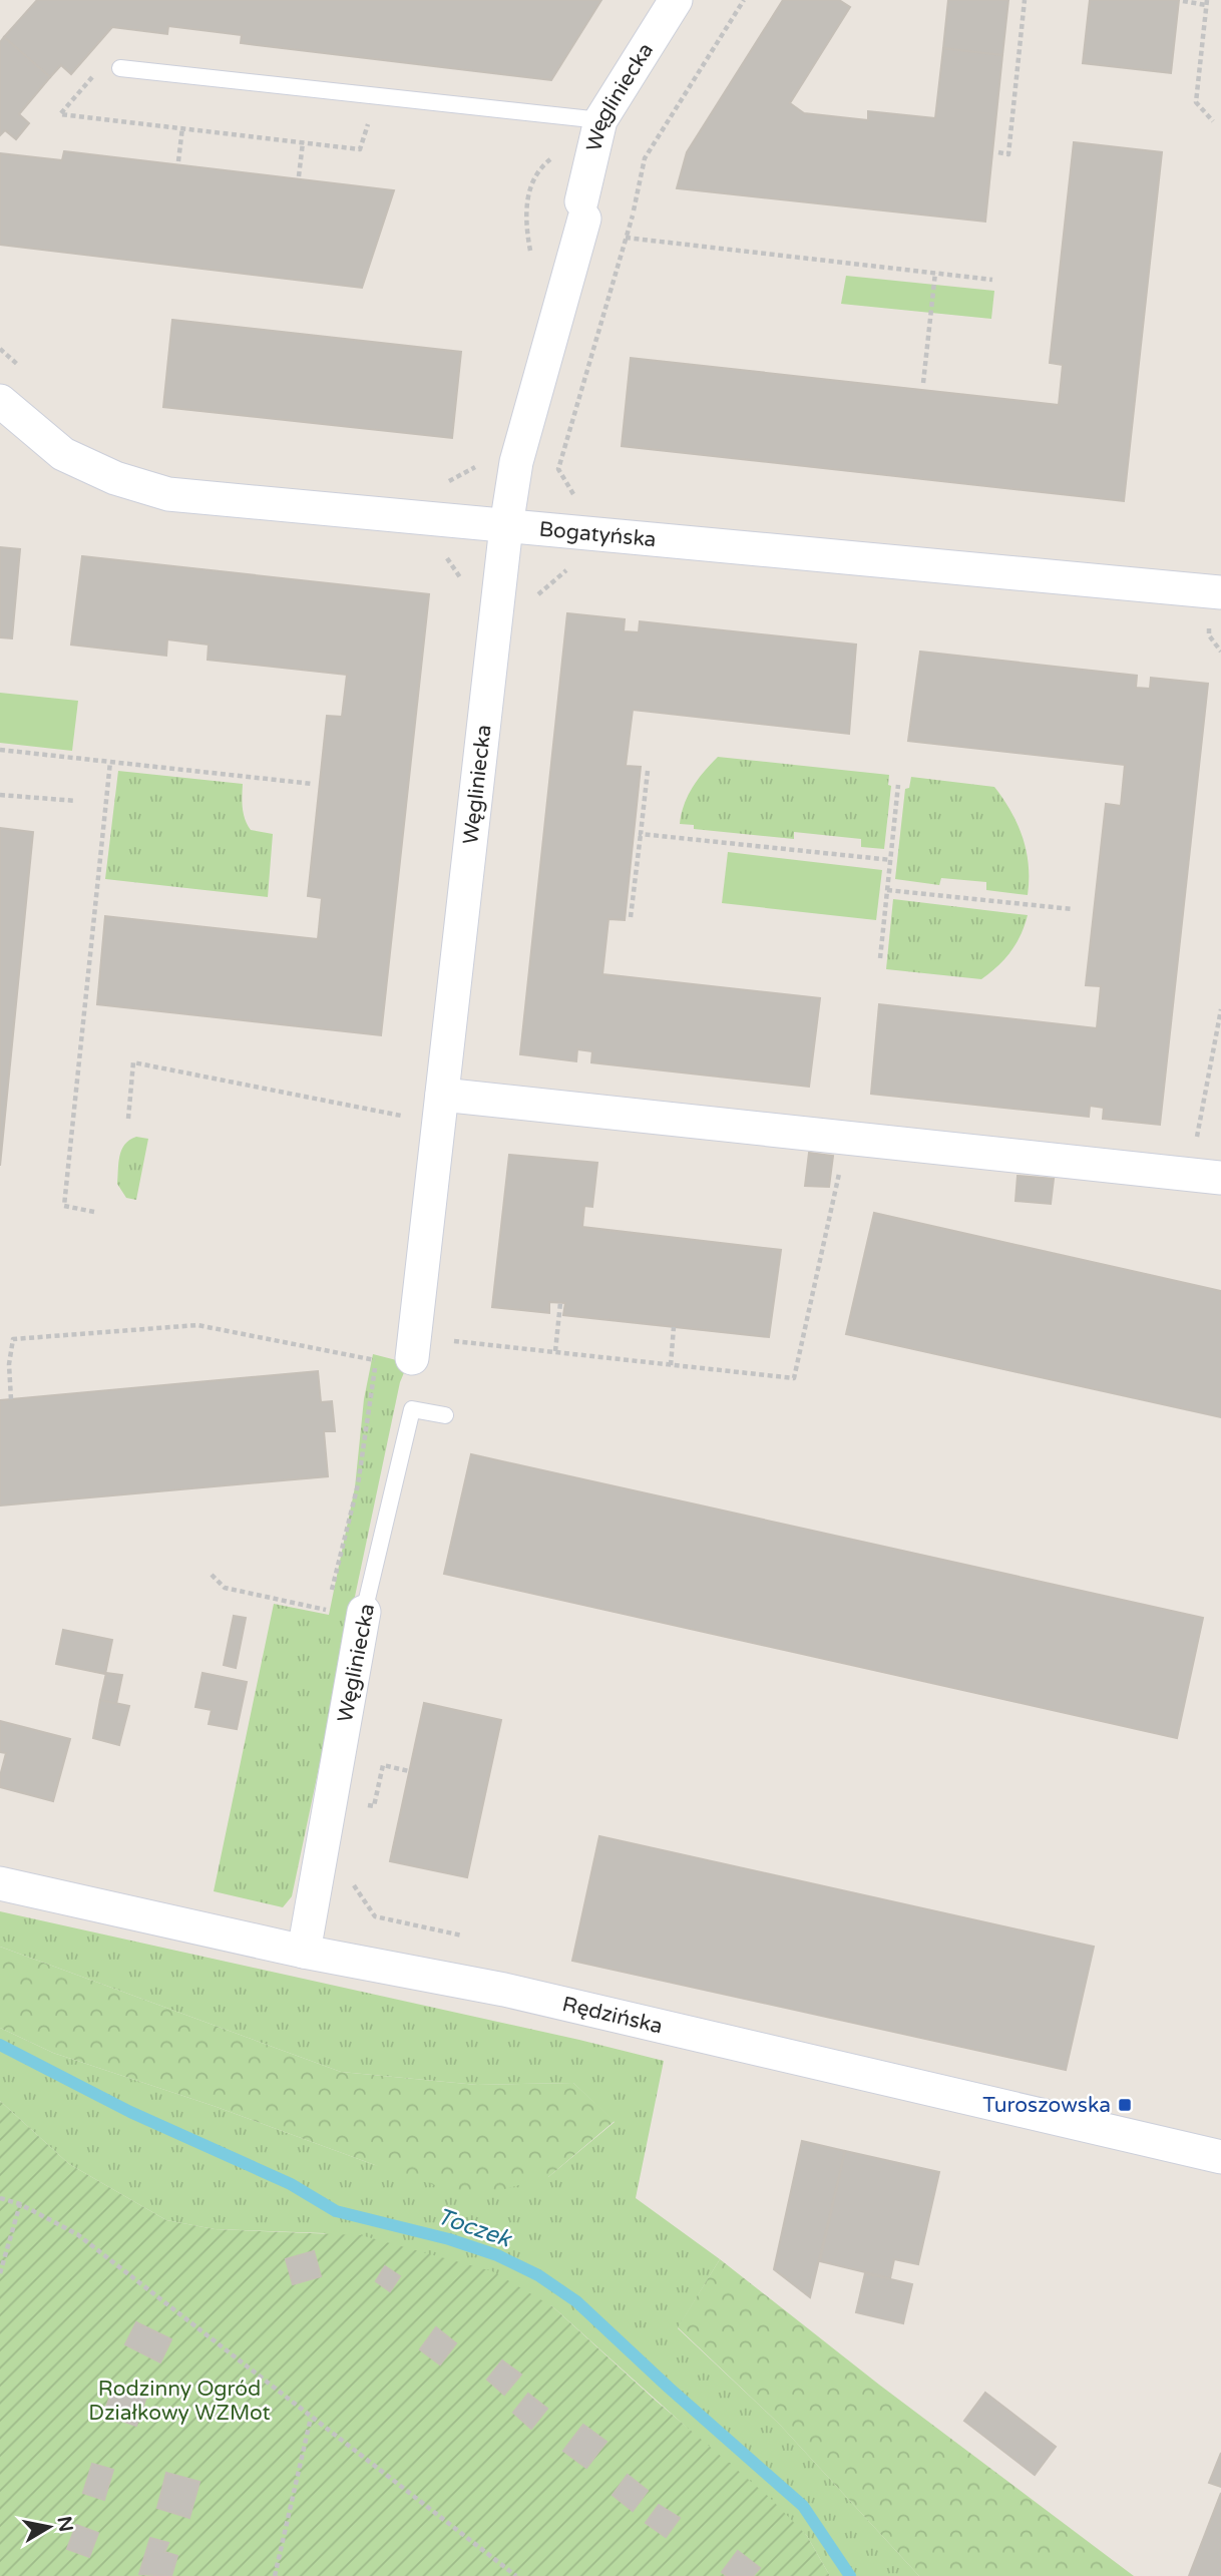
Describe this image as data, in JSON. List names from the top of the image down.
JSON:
{
  "streets": {
    "street": ["Węgliniecka", "Bogatyńska", "Rędzińska"]
  },
  "crossings": [
    ["Węgliniecka", "Bogatyńska"],
    ["Węgliniecka", "Rędzińska"]
  ],
  "water": ["Toczek"],
  "parks": ["Rodzinny Ogród Działkowy WZMot"],
  "places": {
    "transit": ["Turoszowska"]
  },
  "north": "right"
}
